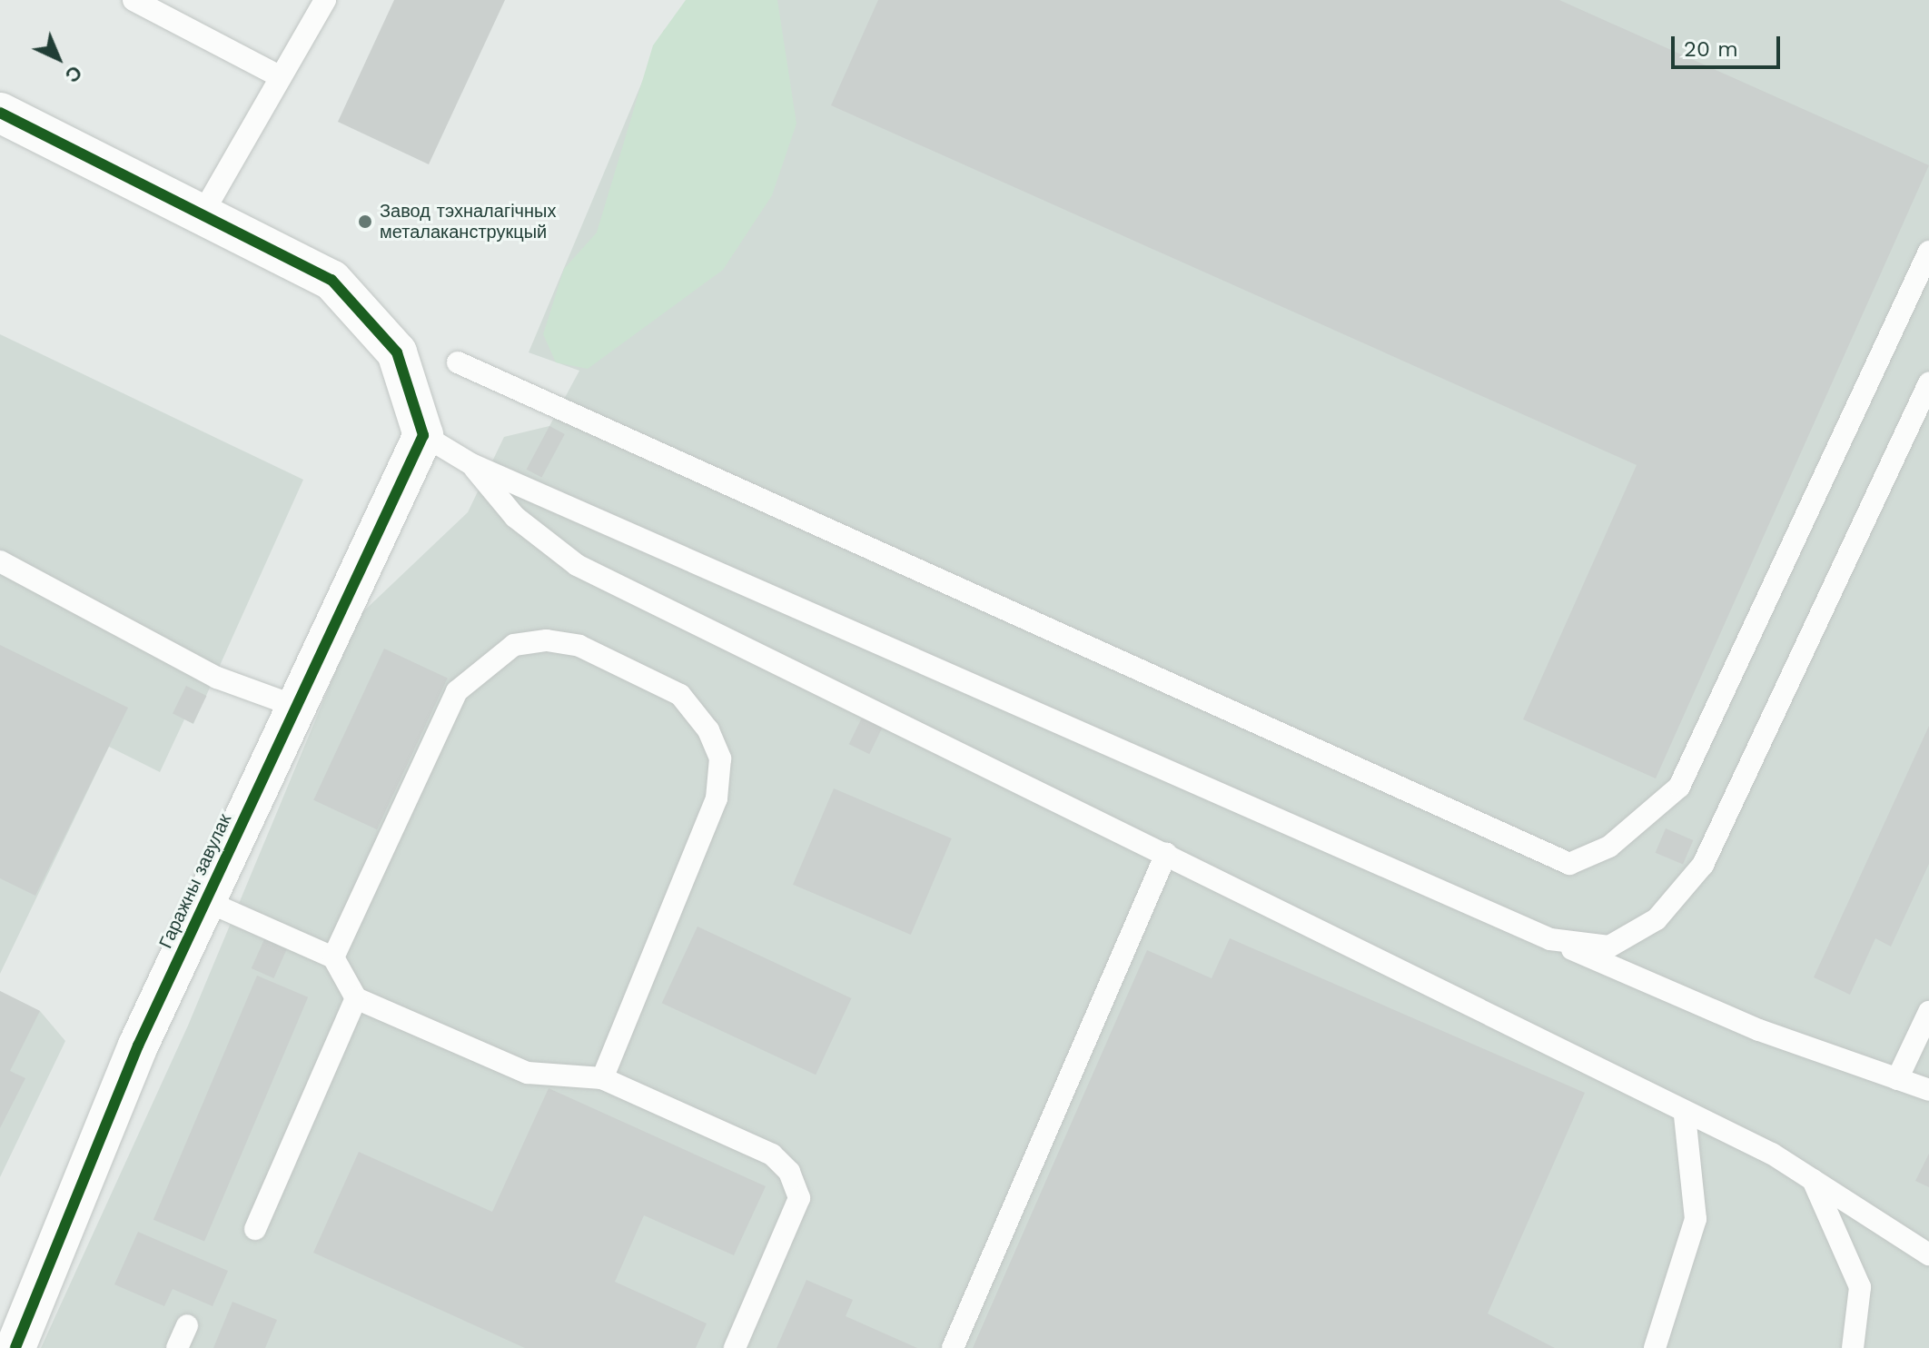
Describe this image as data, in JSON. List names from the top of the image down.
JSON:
{
  "streets": {
    "street": ["Гаражны завулак"]
  },
  "places": ["Завод тэхналагічных металаканструкцый"],
  "scale_bar": "20 m",
  "north": "bottom right"
}
